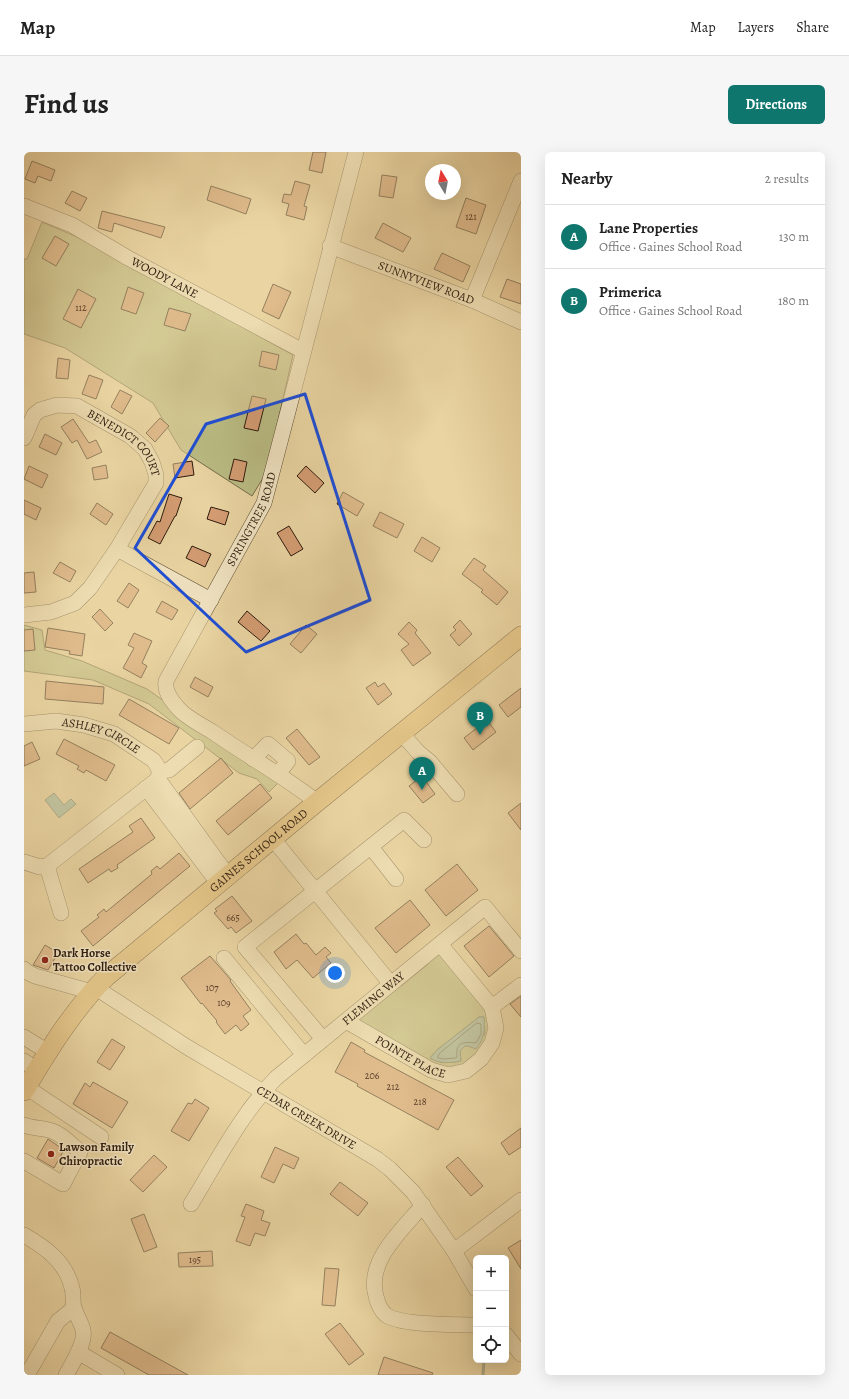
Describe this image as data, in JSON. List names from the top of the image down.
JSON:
{
  "streets": {
    "main road": ["GAINES SCHOOL ROAD"],
    "street": [
      "WOODY LANE",
      "SUNNYVIEW ROAD",
      "BENEDICT COURT",
      "SPRINGTREE ROAD",
      "ASHLEY CIRCLE",
      "FLEMING WAY",
      "POINTE PLACE",
      "CEDAR CREEK DRIVE"
    ]
  },
  "crossings": [
    ["WOODY LANE", "SPRINGTREE ROAD"],
    ["SUNNYVIEW ROAD", "SPRINGTREE ROAD"],
    ["SPRINGTREE ROAD", "GAINES SCHOOL ROAD"],
    ["ASHLEY CIRCLE", "GAINES SCHOOL ROAD"],
    ["GAINES SCHOOL ROAD", "CEDAR CREEK DRIVE"],
    ["FLEMING WAY", "POINTE PLACE"],
    ["FLEMING WAY", "CEDAR CREEK DRIVE"]
  ],
  "places": ["Dark Horse Tattoo Collective", "Lawson Family Chiropractic"],
  "house_numbers": [
    "121",
    "112",
    "665",
    "107",
    "109",
    "206",
    "212",
    "218",
    "195"
  ],
  "north": "top",
  "page": {
    "header": "Map",
    "nav": ["Map", "Layers", "Share"],
    "title": "Find us",
    "buttons": "Directions",
    "heading": ["Nearby", "2 results"],
    "list": [
      {
        "mark": "A",
        "name": "Lane Properties",
        "note": "Office · Gaines School Road",
        "value": "130 m"
      },
      {
        "mark": "B",
        "name": "Primerica",
        "note": "Office · Gaines School Road",
        "value": "180 m"
      }
    ],
    "pins": ["B", "A"],
    "map_buttons": ["+", "−"]
  }
}
